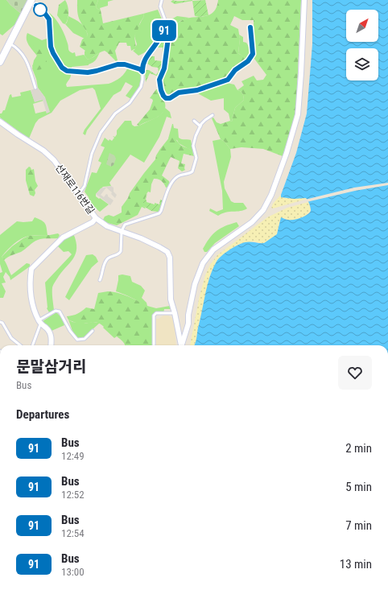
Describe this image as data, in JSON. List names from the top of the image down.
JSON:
{
  "streets": {
    "street": ["선재로116번길"]
  },
  "lines": ["bus line 91"],
  "north": "top right",
  "page": {
    "on_map": "91",
    "heading": [
      ["문말삼거리", "Bus"],
      "Departures"
    ],
    "list": [
      {
        "mark": "91",
        "name": "Bus",
        "note": "12:49",
        "value": "2 min"
      },
      {
        "mark": "91",
        "name": "Bus",
        "note": "12:52",
        "value": "5 min"
      },
      {
        "mark": "91",
        "name": "Bus",
        "note": "12:54",
        "value": "7 min"
      },
      {
        "mark": "91",
        "name": "Bus",
        "note": "13:00",
        "value": "13 min"
      }
    ]
  }
}
